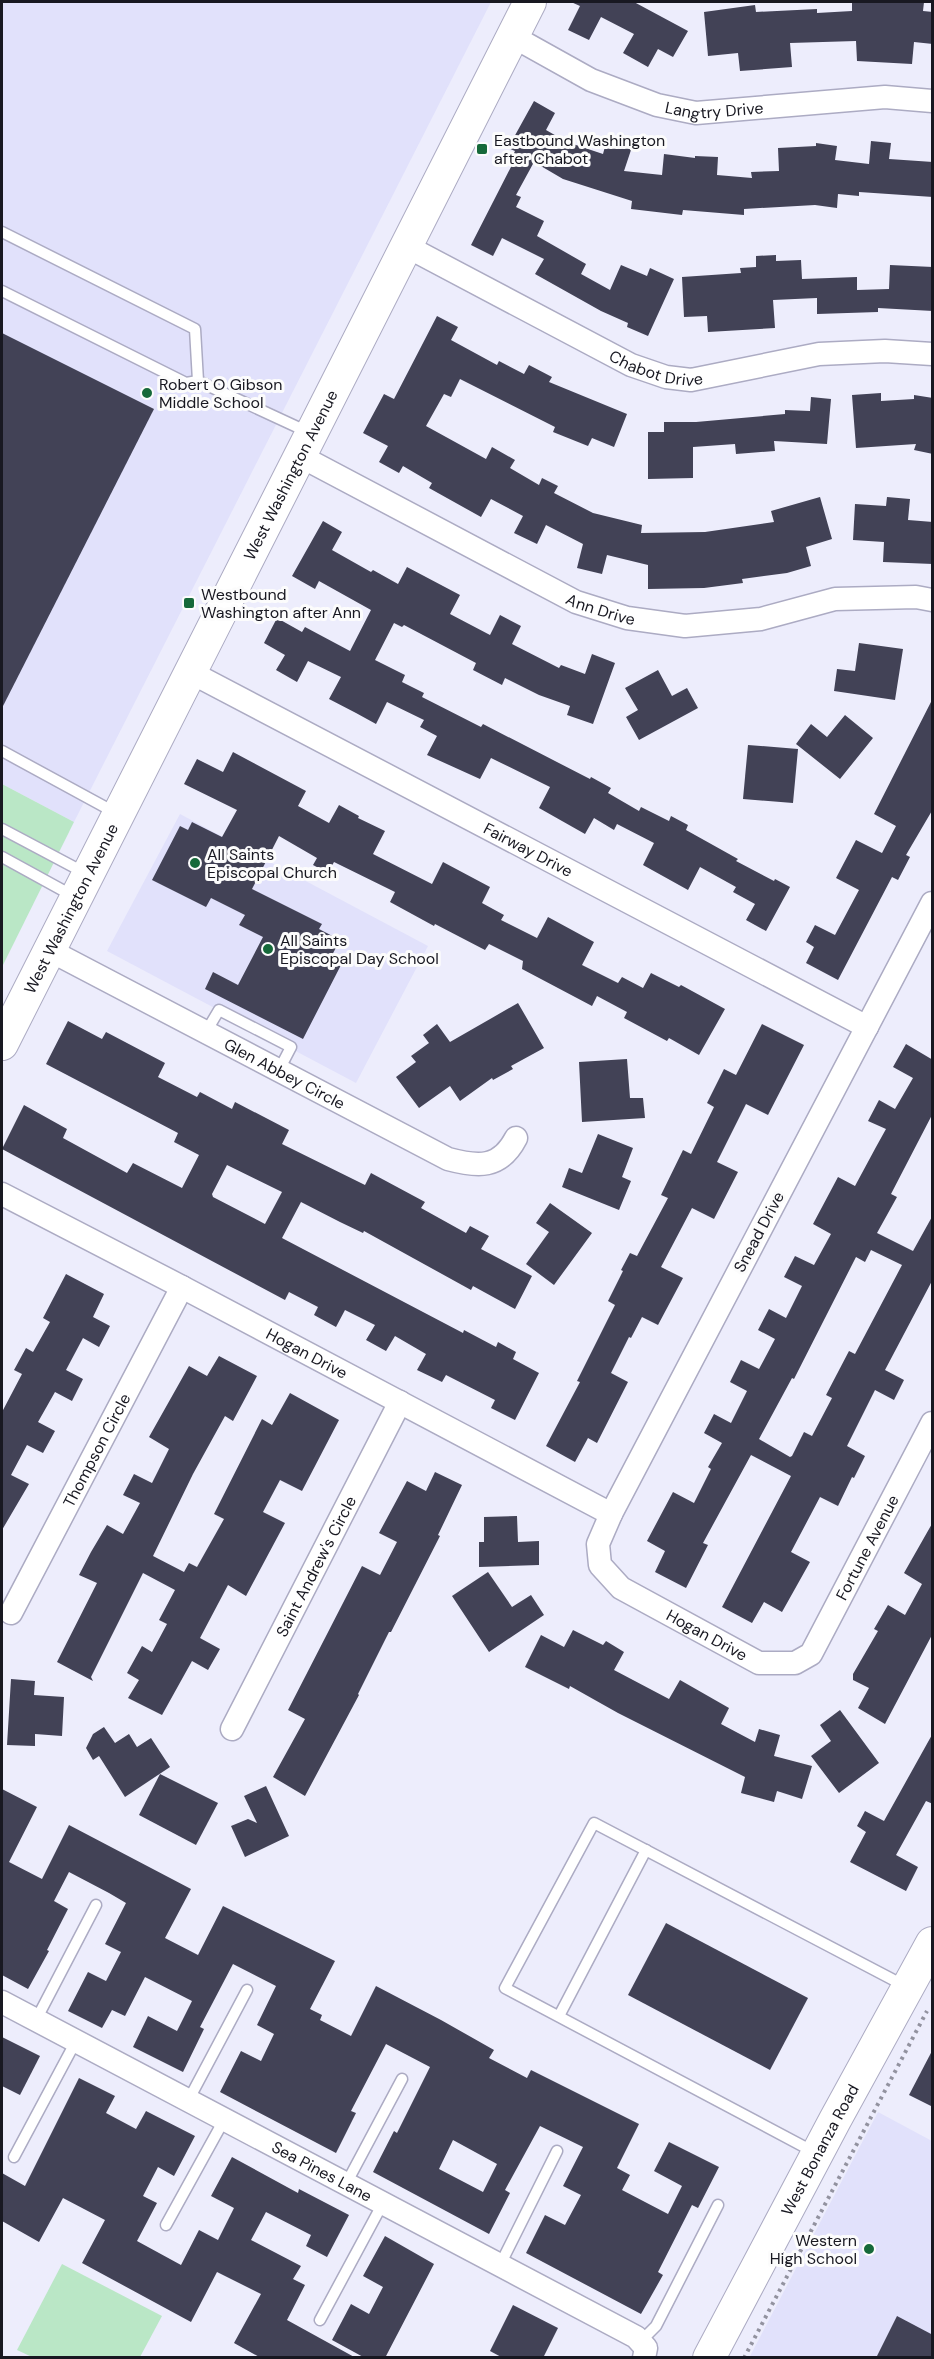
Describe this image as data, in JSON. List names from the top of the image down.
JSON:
{
  "streets": {
    "main road": ["West Washington Avenue", "West Bonanza Road"],
    "street": [
      "Langtry Drive",
      "Chabot Drive",
      "Ann Drive",
      "Fairway Drive",
      "Glen Abbey Circle",
      "Snead Drive",
      "Hogan Drive",
      "Thompson Circle",
      "Fortune Avenue",
      "Saint Andrew's Circle",
      "Sea Pines Lane"
    ]
  },
  "crossings": [
    ["Langtry Drive", "West Washington Avenue"],
    ["Chabot Drive", "West Washington Avenue"],
    ["West Washington Avenue", "Ann Drive"],
    ["West Washington Avenue", "Fairway Drive"],
    ["West Washington Avenue", "Glen Abbey Circle"],
    ["Fairway Drive", "Snead Drive"],
    ["Snead Drive", "Hogan Drive"],
    ["Hogan Drive", "Thompson Circle"],
    ["Hogan Drive", "Fortune Avenue"],
    ["Hogan Drive", "Saint Andrew's Circle"]
  ],
  "places": {
    "transit": ["Eastbound Washington after Chabot", "Westbound Washington after Ann"],
    "other": [
      "Robert O Gibson Middle School",
      "All Saints Episcopal Church",
      "All Saints Episcopal Day School",
      "Western High School"
    ]
  }
}
